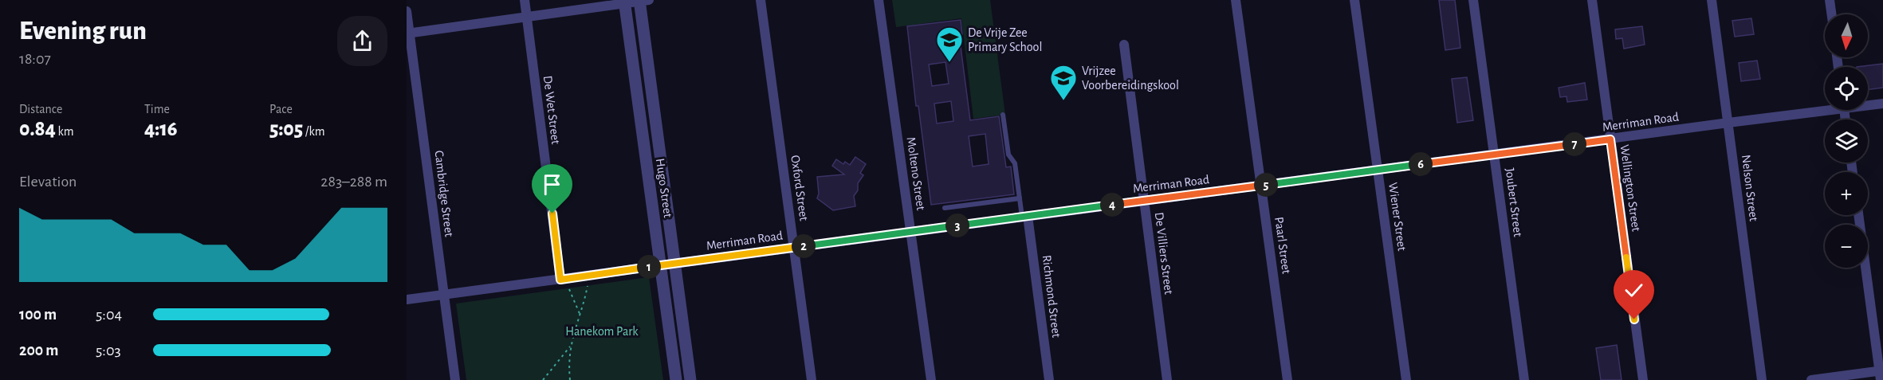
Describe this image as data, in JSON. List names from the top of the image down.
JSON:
{
  "streets": {
    "street": [
      "De Wet Street",
      "Merriman Road",
      "Molteno Street",
      "Hugo Street",
      "Oxford Street",
      "Wellington Street",
      "Nelson Street",
      "Cambridge Street",
      "Joubert Street",
      "Wiener Street",
      "Paarl Street",
      "De Villiers Street",
      "Richmond Street"
    ]
  },
  "crossings": [
    ["De Wet Street", "Merriman Road"],
    ["Merriman Road", "Molteno Street"],
    ["Merriman Road", "Hugo Street"],
    ["Merriman Road", "Oxford Street"],
    ["Merriman Road", "Wellington Street"],
    ["Merriman Road", "Nelson Street"],
    ["Merriman Road", "Cambridge Street"],
    ["Merriman Road", "Joubert Street"],
    ["Merriman Road", "Wiener Street"],
    ["Merriman Road", "Paarl Street"],
    ["Merriman Road", "De Villiers Street"],
    ["Merriman Road", "Richmond Street"]
  ],
  "parks": ["Hanekom Park"],
  "places": {
    "school or university": ["De Vrije Zee Primary School", "Vrijzee Voorbereidingskool"]
  },
  "north": "bottom",
  "page": {
    "heading": ["Evening run", "18:07"],
    "map_buttons": ["+", "−"],
    "stats": [
      ["Distance", "0.84 km"],
      ["Time", "4:16"],
      ["Pace", "5:05 /km"]
    ],
    "pins": [
      "7",
      "6",
      "5",
      "4",
      "3",
      "2",
      "1"
    ],
    "chart": ["Elevation", "283–288 m"],
    "list": [
      {
        "name": "100 m",
        "note": "5:04"
      },
      {
        "name": "200 m",
        "note": "5:03"
      }
    ]
  }
}
